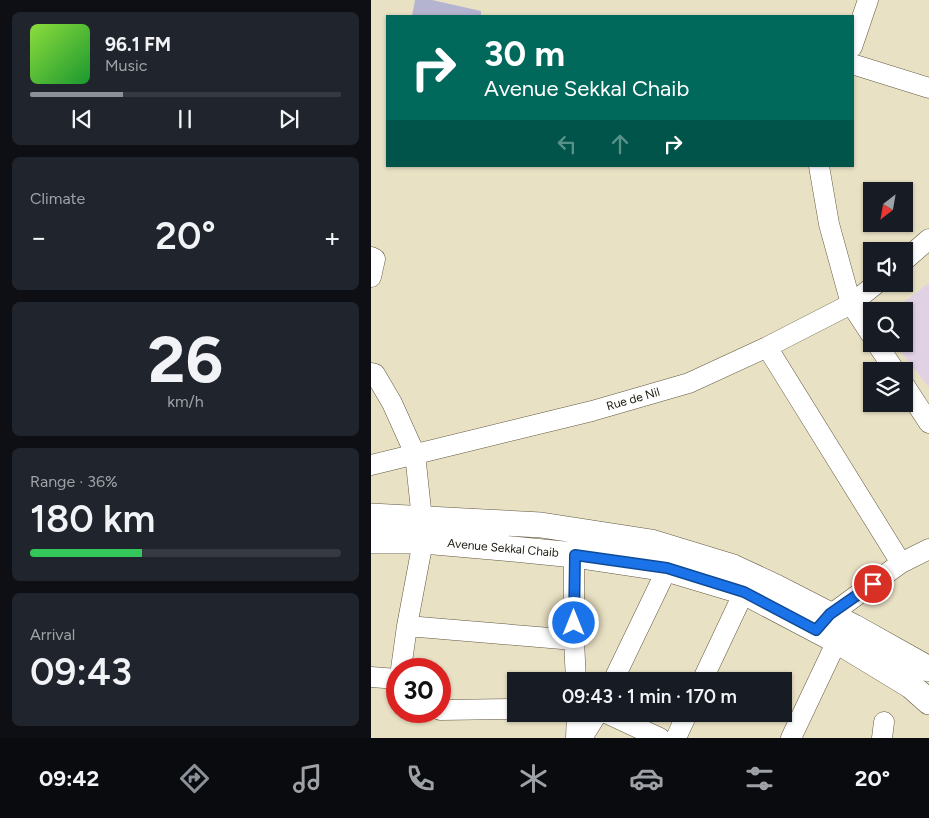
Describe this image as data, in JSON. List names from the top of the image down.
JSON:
{
  "streets": {
    "main road": ["Avenue Sekkal Chaib"],
    "street": ["Rue de Nil"]
  },
  "north": "bottom left",
  "page": {
    "turn": ["30 m", "Avenue Sekkal Chaib"],
    "song": ["96.1 FM", "Music"],
    "tile": [
      "Climate",
      ["26", "km/h"],
      ["Range · 36%", "180 km"],
      ["Arrival", "09:43"]
    ],
    "heat": ["−", "20°", "+"],
    "limit": "30",
    "trip": "09:43 · 1 min · 170 m",
    "tabs": ["09:42", "20°"]
  }
}
